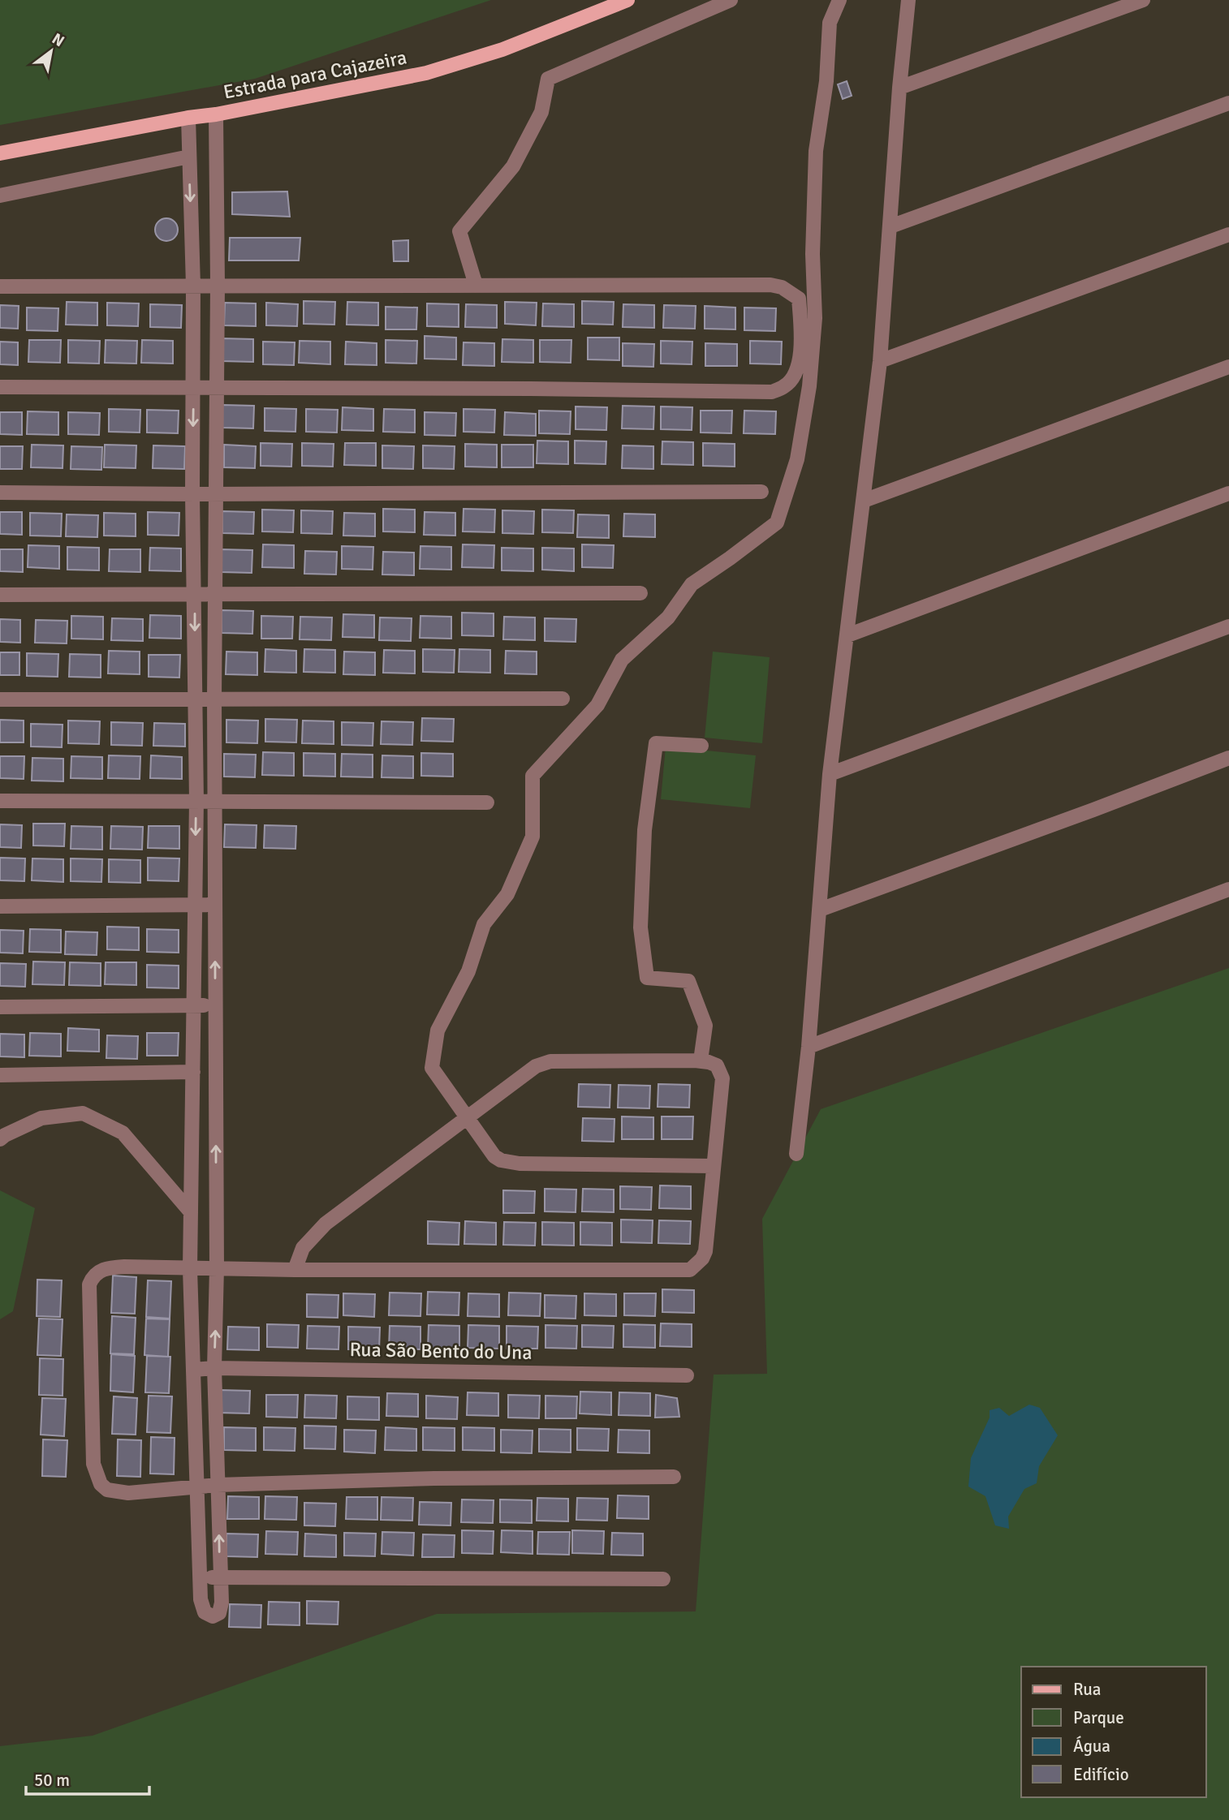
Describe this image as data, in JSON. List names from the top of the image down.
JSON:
{
  "streets": {
    "main road": ["Estrada para Cajazeira"],
    "street": ["Rua São Bento do Una"]
  },
  "legend": [
    "Rua",
    "Parque",
    "Água",
    "Edifício"
  ],
  "scale_bar": "50 m",
  "north": "top right"
}
